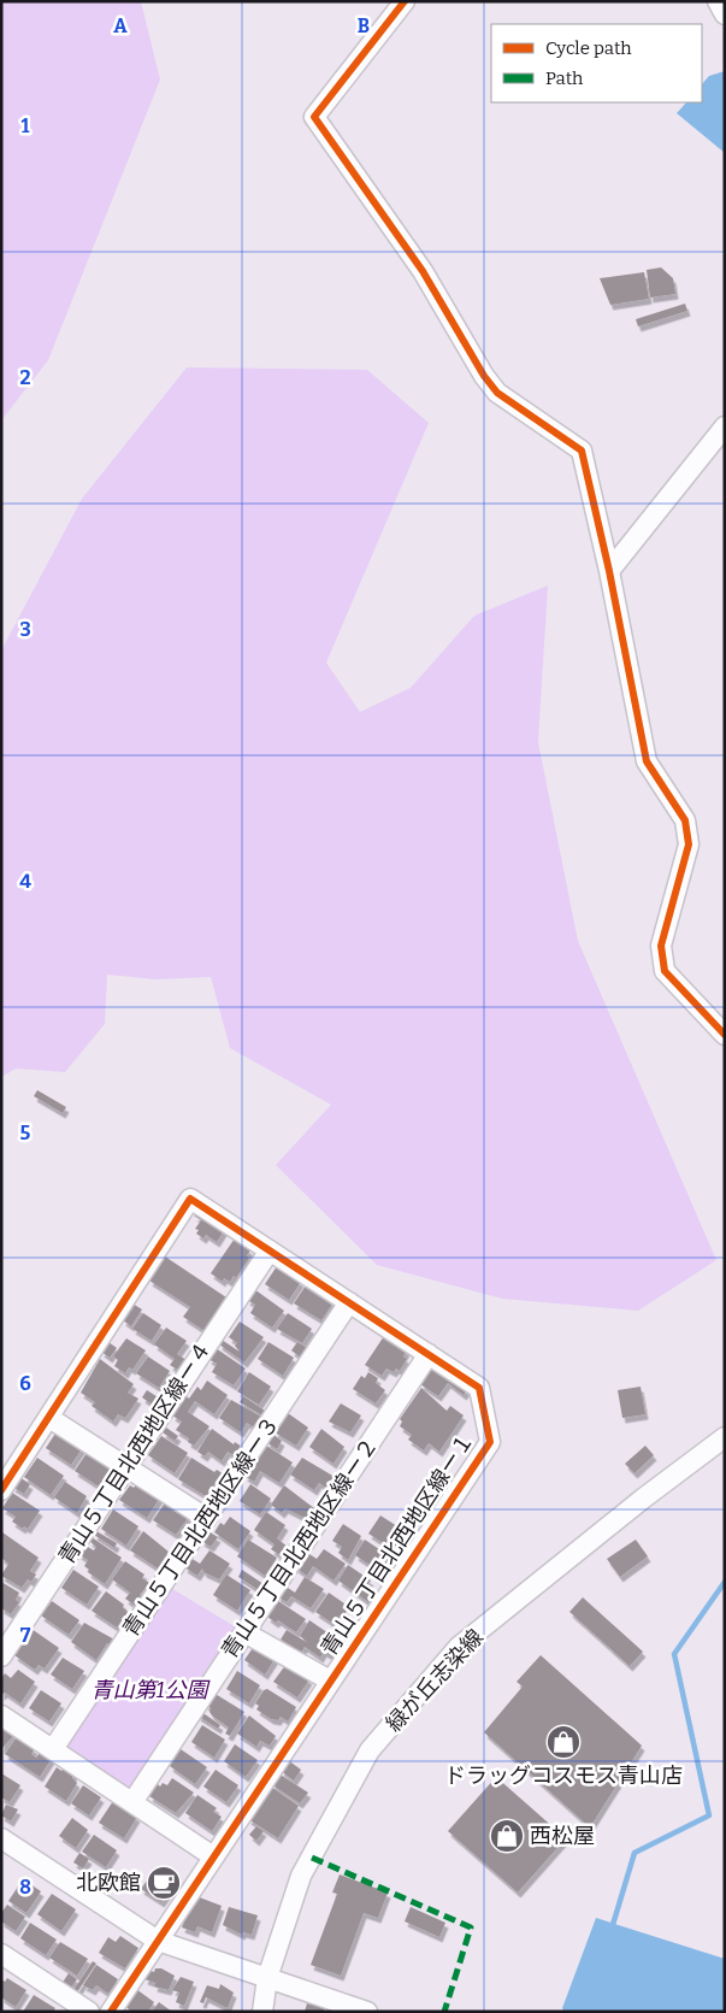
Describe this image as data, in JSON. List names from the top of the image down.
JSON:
{
  "streets": {
    "street": [
      "青山５丁目北西地区線ー４",
      "青山５丁目北西地区線ー３",
      "青山５丁目北西地区線ー１",
      "青山５丁目北西地区線ー２",
      "緑が丘志染線"
    ]
  },
  "crossings": [
    ["青山５丁目北西地区線ー４", "青山５丁目北西地区線ー１"],
    ["青山５丁目北西地区線ー３", "青山５丁目北西地区線ー１"],
    ["青山５丁目北西地区線ー１", "青山５丁目北西地区線ー２"]
  ],
  "parks": ["青山第1公園"],
  "places": {
    "shop": ["ドラッグコスモス青山店", "西松屋"],
    "cafe": ["北欧館"]
  },
  "legend": ["Cycle path", "Path"],
  "grid": {
    "columns": ["A", "B"],
    "rows": [
      "1",
      "2",
      "3",
      "4",
      "5",
      "6",
      "7",
      "8"
    ]
  }
}
